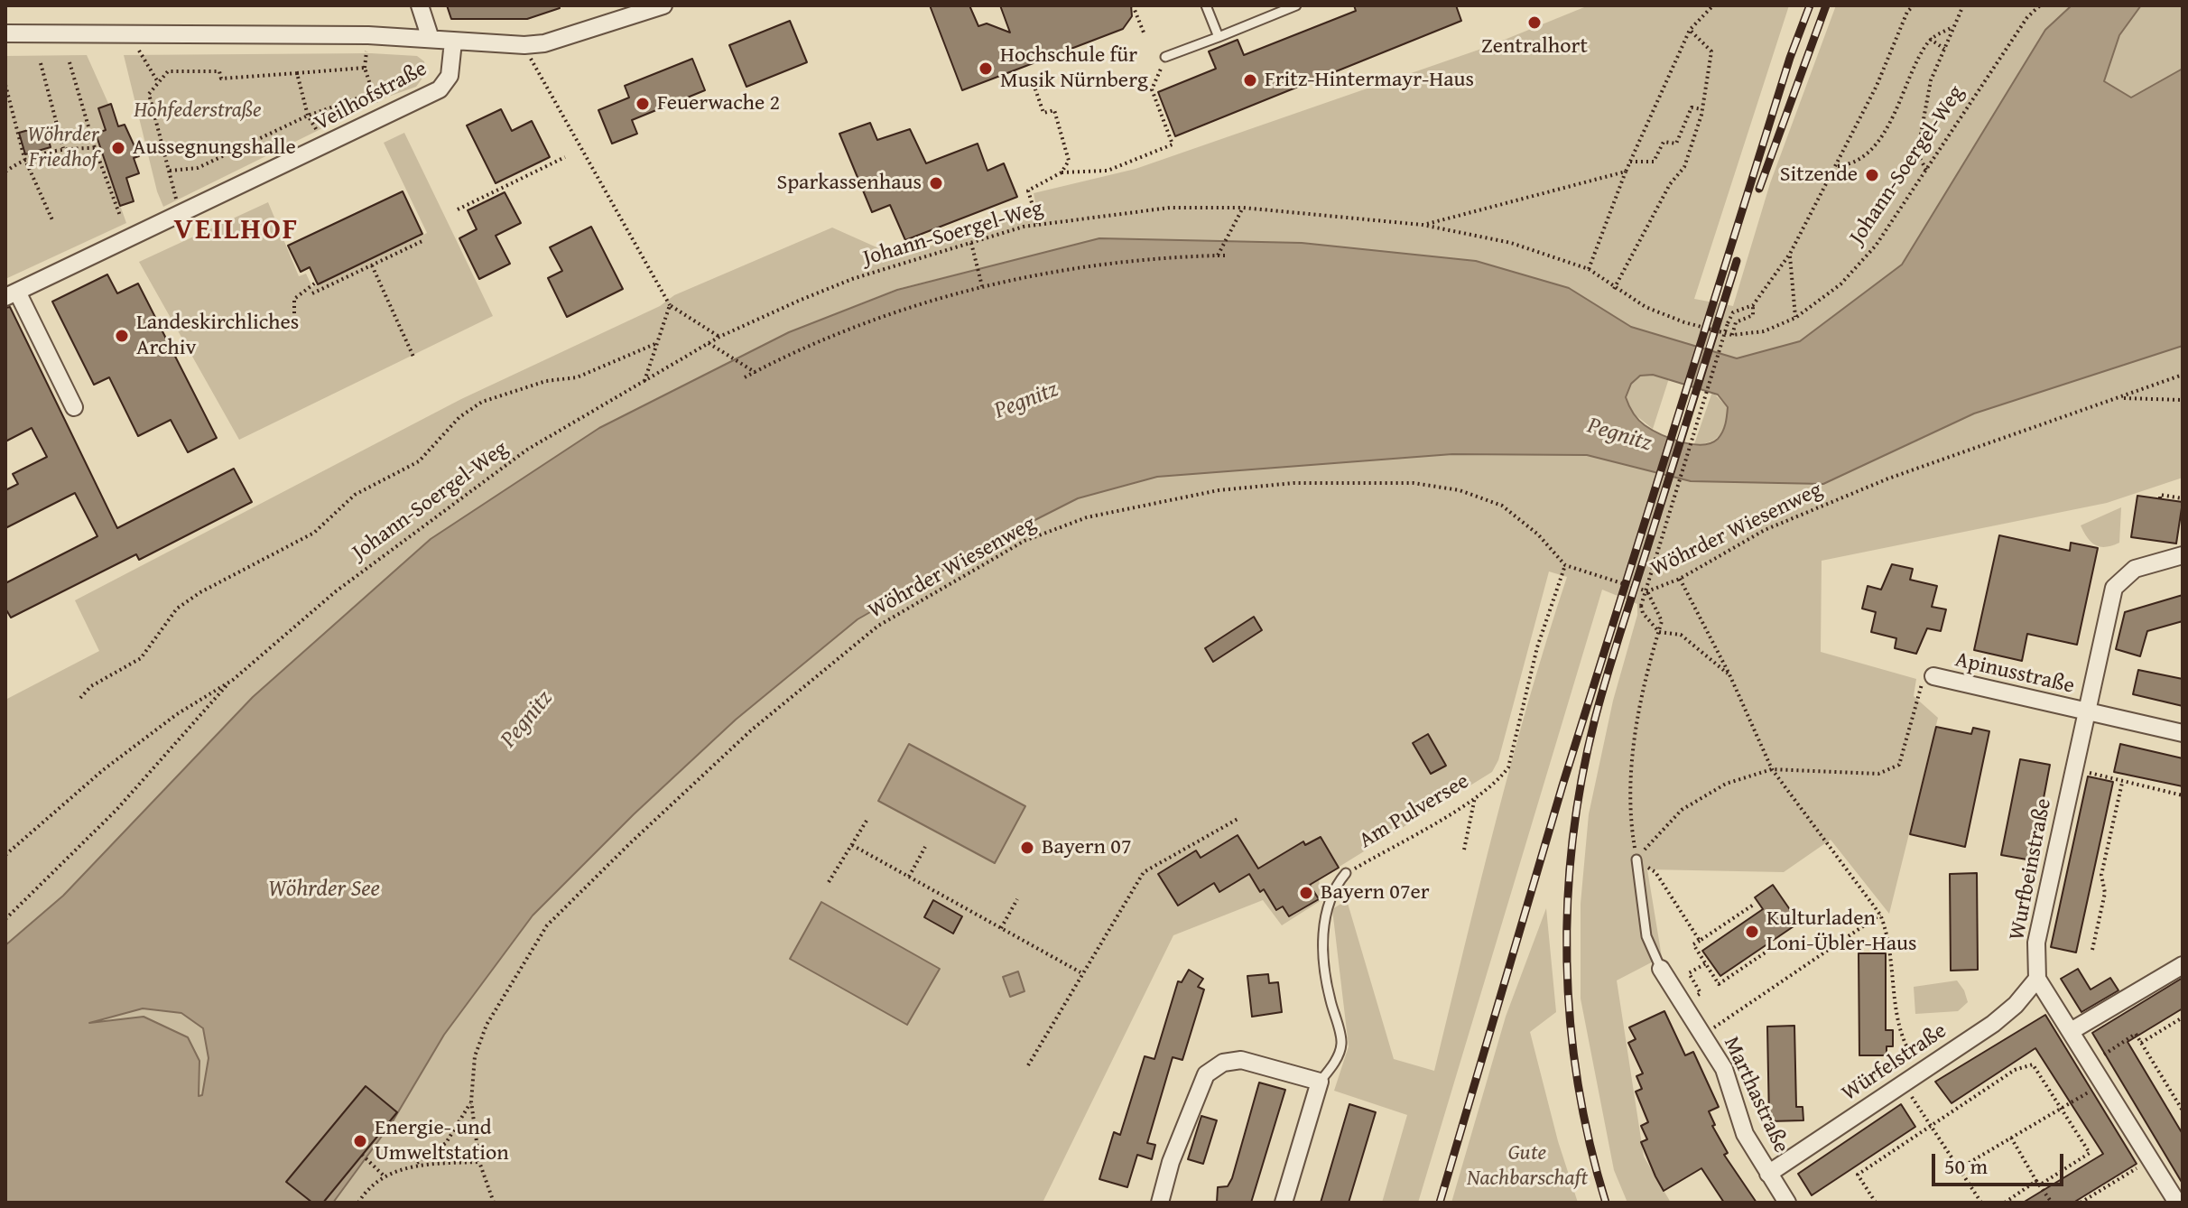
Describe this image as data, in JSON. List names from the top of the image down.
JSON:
{
  "streets": {
    "street": [
      "Veilhofstraße",
      "Apinusstraße",
      "Wurfbeinstraße",
      "Würfelstraße",
      "Marthastraße"
    ],
    "lane": ["Am Pulversee"],
    "path": ["Johann-Soergel-Weg", "Wöhrder Wiesenweg"]
  },
  "crossings": [
    ["Wöhrder Wiesenweg", "Am Pulversee"],
    ["Apinusstraße", "Wurfbeinstraße"],
    ["Wurfbeinstraße", "Würfelstraße"],
    ["Würfelstraße", "Marthastraße"]
  ],
  "districts": ["VEILHOF"],
  "water": ["Pegnitz", "Wöhrder See"],
  "parks": ["Hohfederstraße", "Wöhrder Friedhof", "Gute Nachbarschaft"],
  "places": [
    "Zentralhort",
    "Hochschule für Musik Nürnberg",
    "Fritz-Hintermayr-Haus",
    "Feuerwache 2",
    "Aussegnungshalle",
    "Sitzende",
    "Sparkassenhaus",
    "Landeskirchliches Archiv",
    "Bayern 07",
    "Bayern 07er",
    "Kulturladen Loni-Übler-Haus",
    "Energie- und Umweltstation"
  ],
  "scale_bar": "50 m"
}
